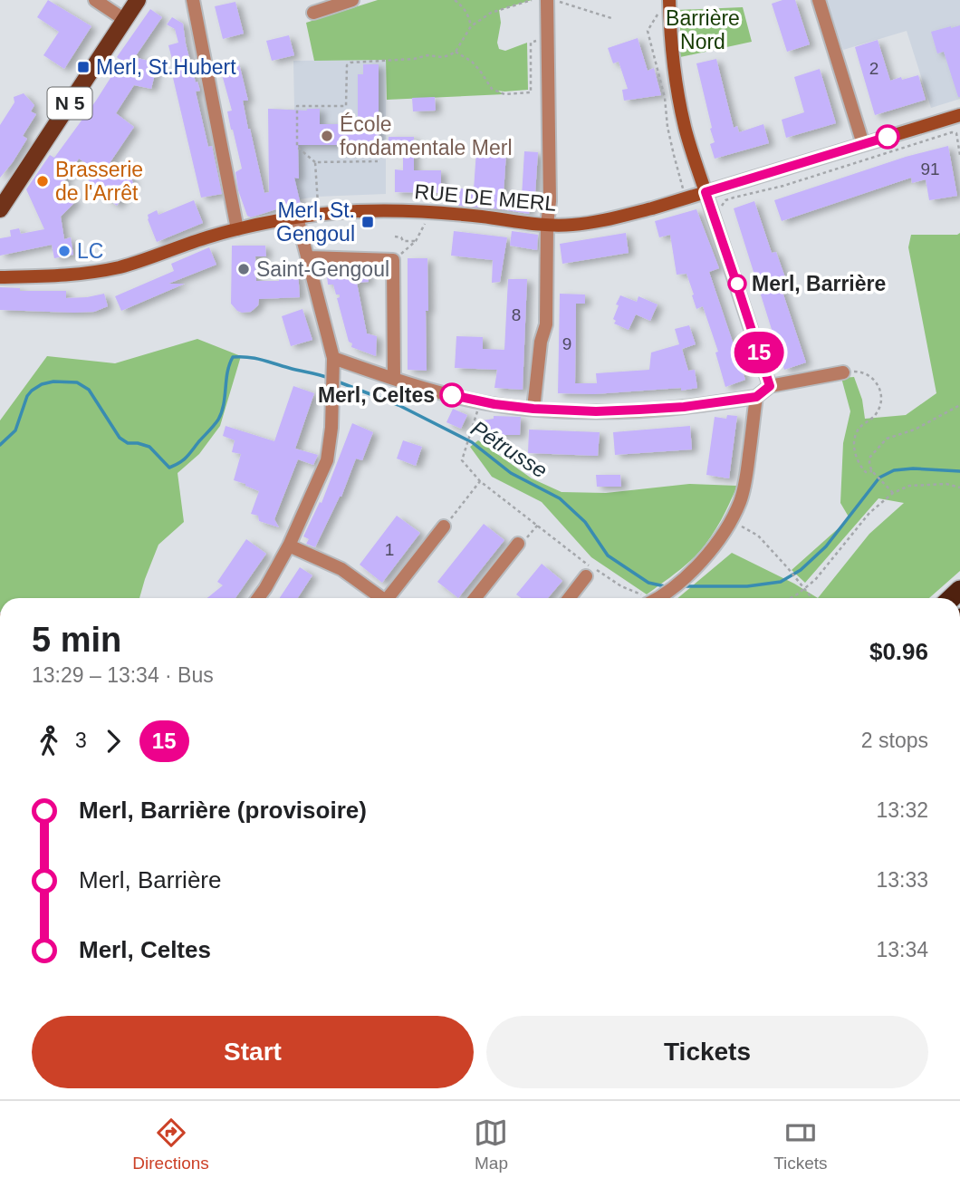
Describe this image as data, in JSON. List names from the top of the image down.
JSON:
{
  "streets": {
    "main road": ["N 5", "RUE DE MERL"]
  },
  "water": ["Pétrusse"],
  "parks": ["Barrière Nord"],
  "places": {
    "transit": ["Merl, St.Hubert", "Merl, St. Gengoul"],
    "other": [
      "École fondamentale Merl",
      "Brasserie de l'Arrêt",
      "LC",
      "Saint-Gengoul",
      "Merl, Barrière",
      "Merl, Celtes"
    ]
  },
  "lines": ["bus line 15"],
  "house_numbers": [
    "2",
    "91",
    "8",
    "9",
    "1"
  ],
  "page": {
    "on_map": "15",
    "heading": ["5 min", "13:29 – 13:34 · Bus", "$0.96"],
    "legs": ["3", "15", "2 stops"],
    "list": [
      {
        "name": "Merl, Barrière (provisoire)",
        "value": "13:32"
      },
      {
        "name": "Merl, Barrière",
        "value": "13:33"
      },
      {
        "name": "Merl, Celtes",
        "value": "13:34"
      }
    ],
    "buttons": ["Start", "Tickets"],
    "tabs": ["Directions", "Map", "Tickets"]
  }
}
